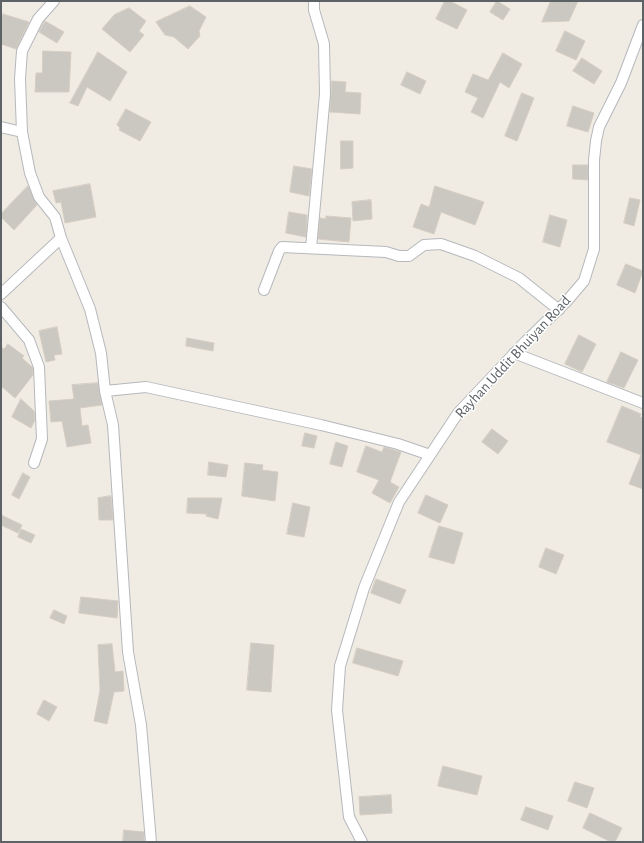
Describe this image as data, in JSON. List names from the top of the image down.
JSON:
{
  "streets": {
    "street": ["Rayhan Uddit Bhuiyan Road"]
  }
}
